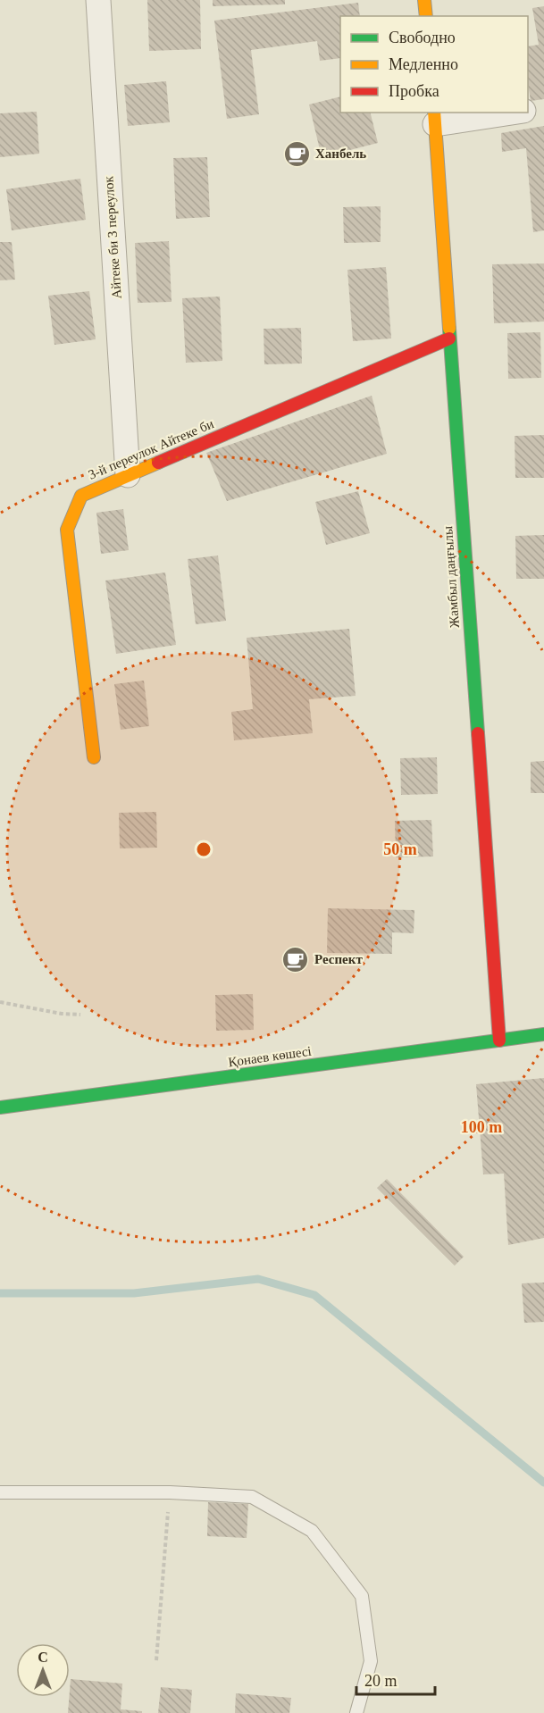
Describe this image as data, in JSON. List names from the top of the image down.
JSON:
{
  "streets": {
    "main road": ["3-й переулок Айтеке би", "Жамбыл даңғылы", "Қонаев көшесі"],
    "street": ["Айтеке би 3 переулок"]
  },
  "crossings": [
    ["Айтеке би 3 переулок", "3-й переулок Айтеке би"],
    ["3-й переулок Айтеке би", "Жамбыл даңғылы"],
    ["Жамбыл даңғылы", "Қонаев көшесі"]
  ],
  "places": {
    "cafe": ["Ханбель", "Респект"]
  },
  "legend": ["Свободно", "Медленно", "Пробка"],
  "scale_bar": "20 m",
  "north": "top",
  "rings": ["50 m", "100 m"]
}
